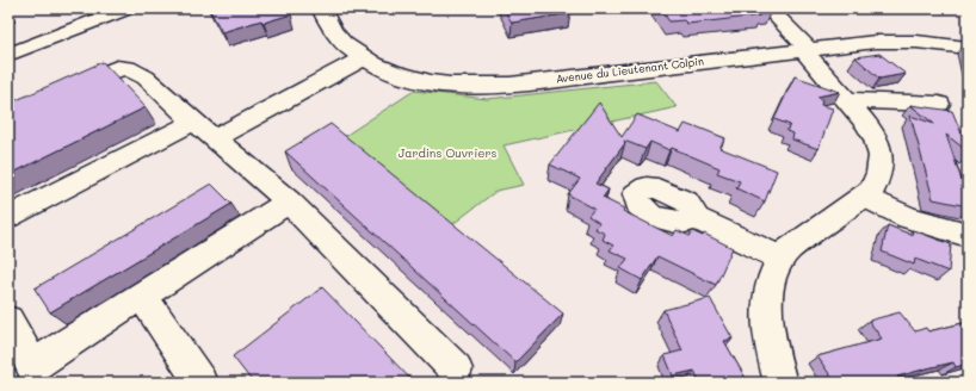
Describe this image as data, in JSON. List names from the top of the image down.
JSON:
{
  "streets": {
    "street": ["Avenue du Lieutenant Colpin"]
  },
  "parks": ["Jardins Ouvriers"]
}
